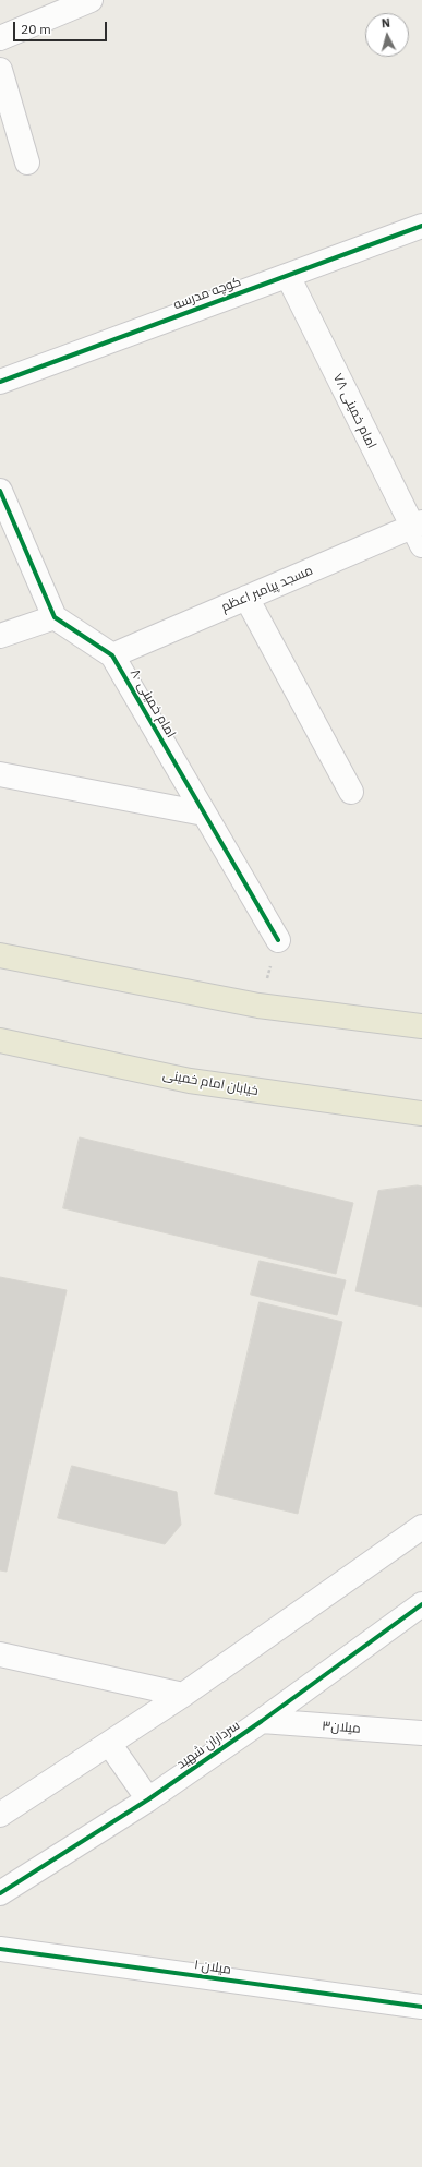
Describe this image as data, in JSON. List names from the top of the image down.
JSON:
{
  "streets": {
    "main road": ["خیابان امام خمینی"],
    "street": [
      "کوچه مدرسه",
      "امام خمینی ۷۸",
      "مسجد پیامبر اعظم",
      "امام خمینی ۸۰",
      "میلان۳",
      "سرداران شهید",
      "میلان ۱"
    ]
  },
  "crossings": [
    ["کوچه مدرسه", "امام خمینی ۷۸"],
    ["امام خمینی ۷۸", "مسجد پیامبر اعظم"],
    ["مسجد پیامبر اعظم", "امام خمینی ۸۰"],
    ["میلان۳", "سرداران شهید"]
  ],
  "scale_bar": "20 m",
  "north": "top"
}
